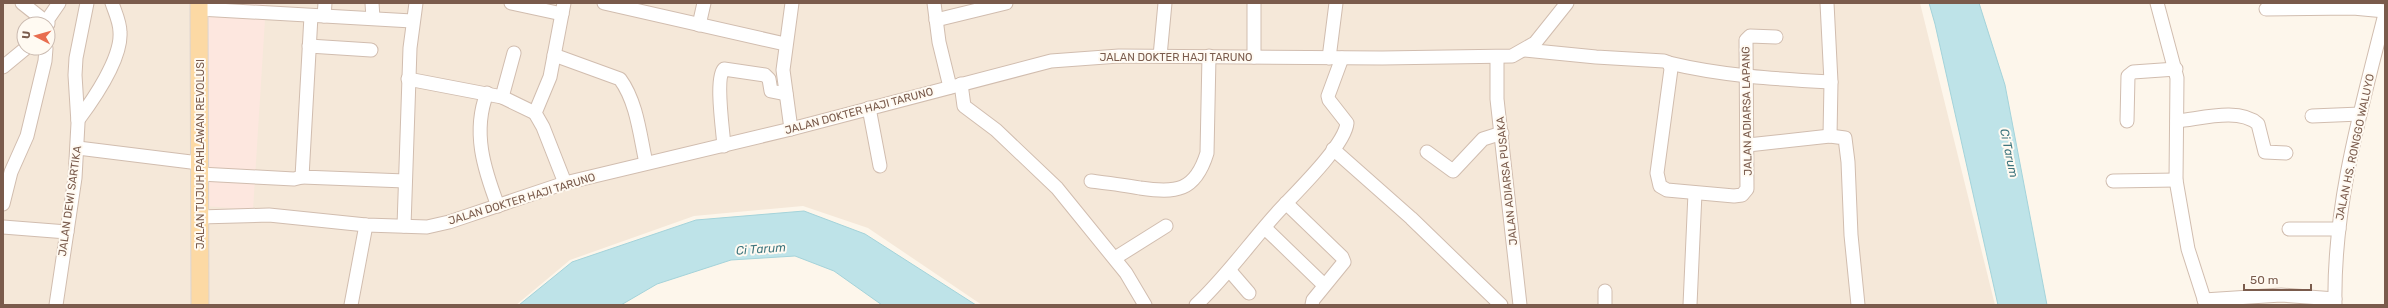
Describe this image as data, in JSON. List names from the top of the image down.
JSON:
{
  "streets": {
    "main road": ["JALAN TUJUH PAHLAWAN REVOLUSI"],
    "street": [
      "JALAN DOKTER HAJI TARUNO",
      "JALAN ADIARSA LAPANG",
      "JALAN HS. RONGGO WALUYO",
      "JALAN ADIARSA PUSAKA",
      "JALAN DEWI SARTIKA"
    ]
  },
  "crossings": [
    ["JALAN DOKTER HAJI TARUNO", "JALAN TUJUH PAHLAWAN REVOLUSI"],
    ["JALAN DOKTER HAJI TARUNO", "JALAN ADIARSA PUSAKA"]
  ],
  "water": ["Ci Tarum"],
  "scale_bar": "50 m",
  "north": "left"
}
